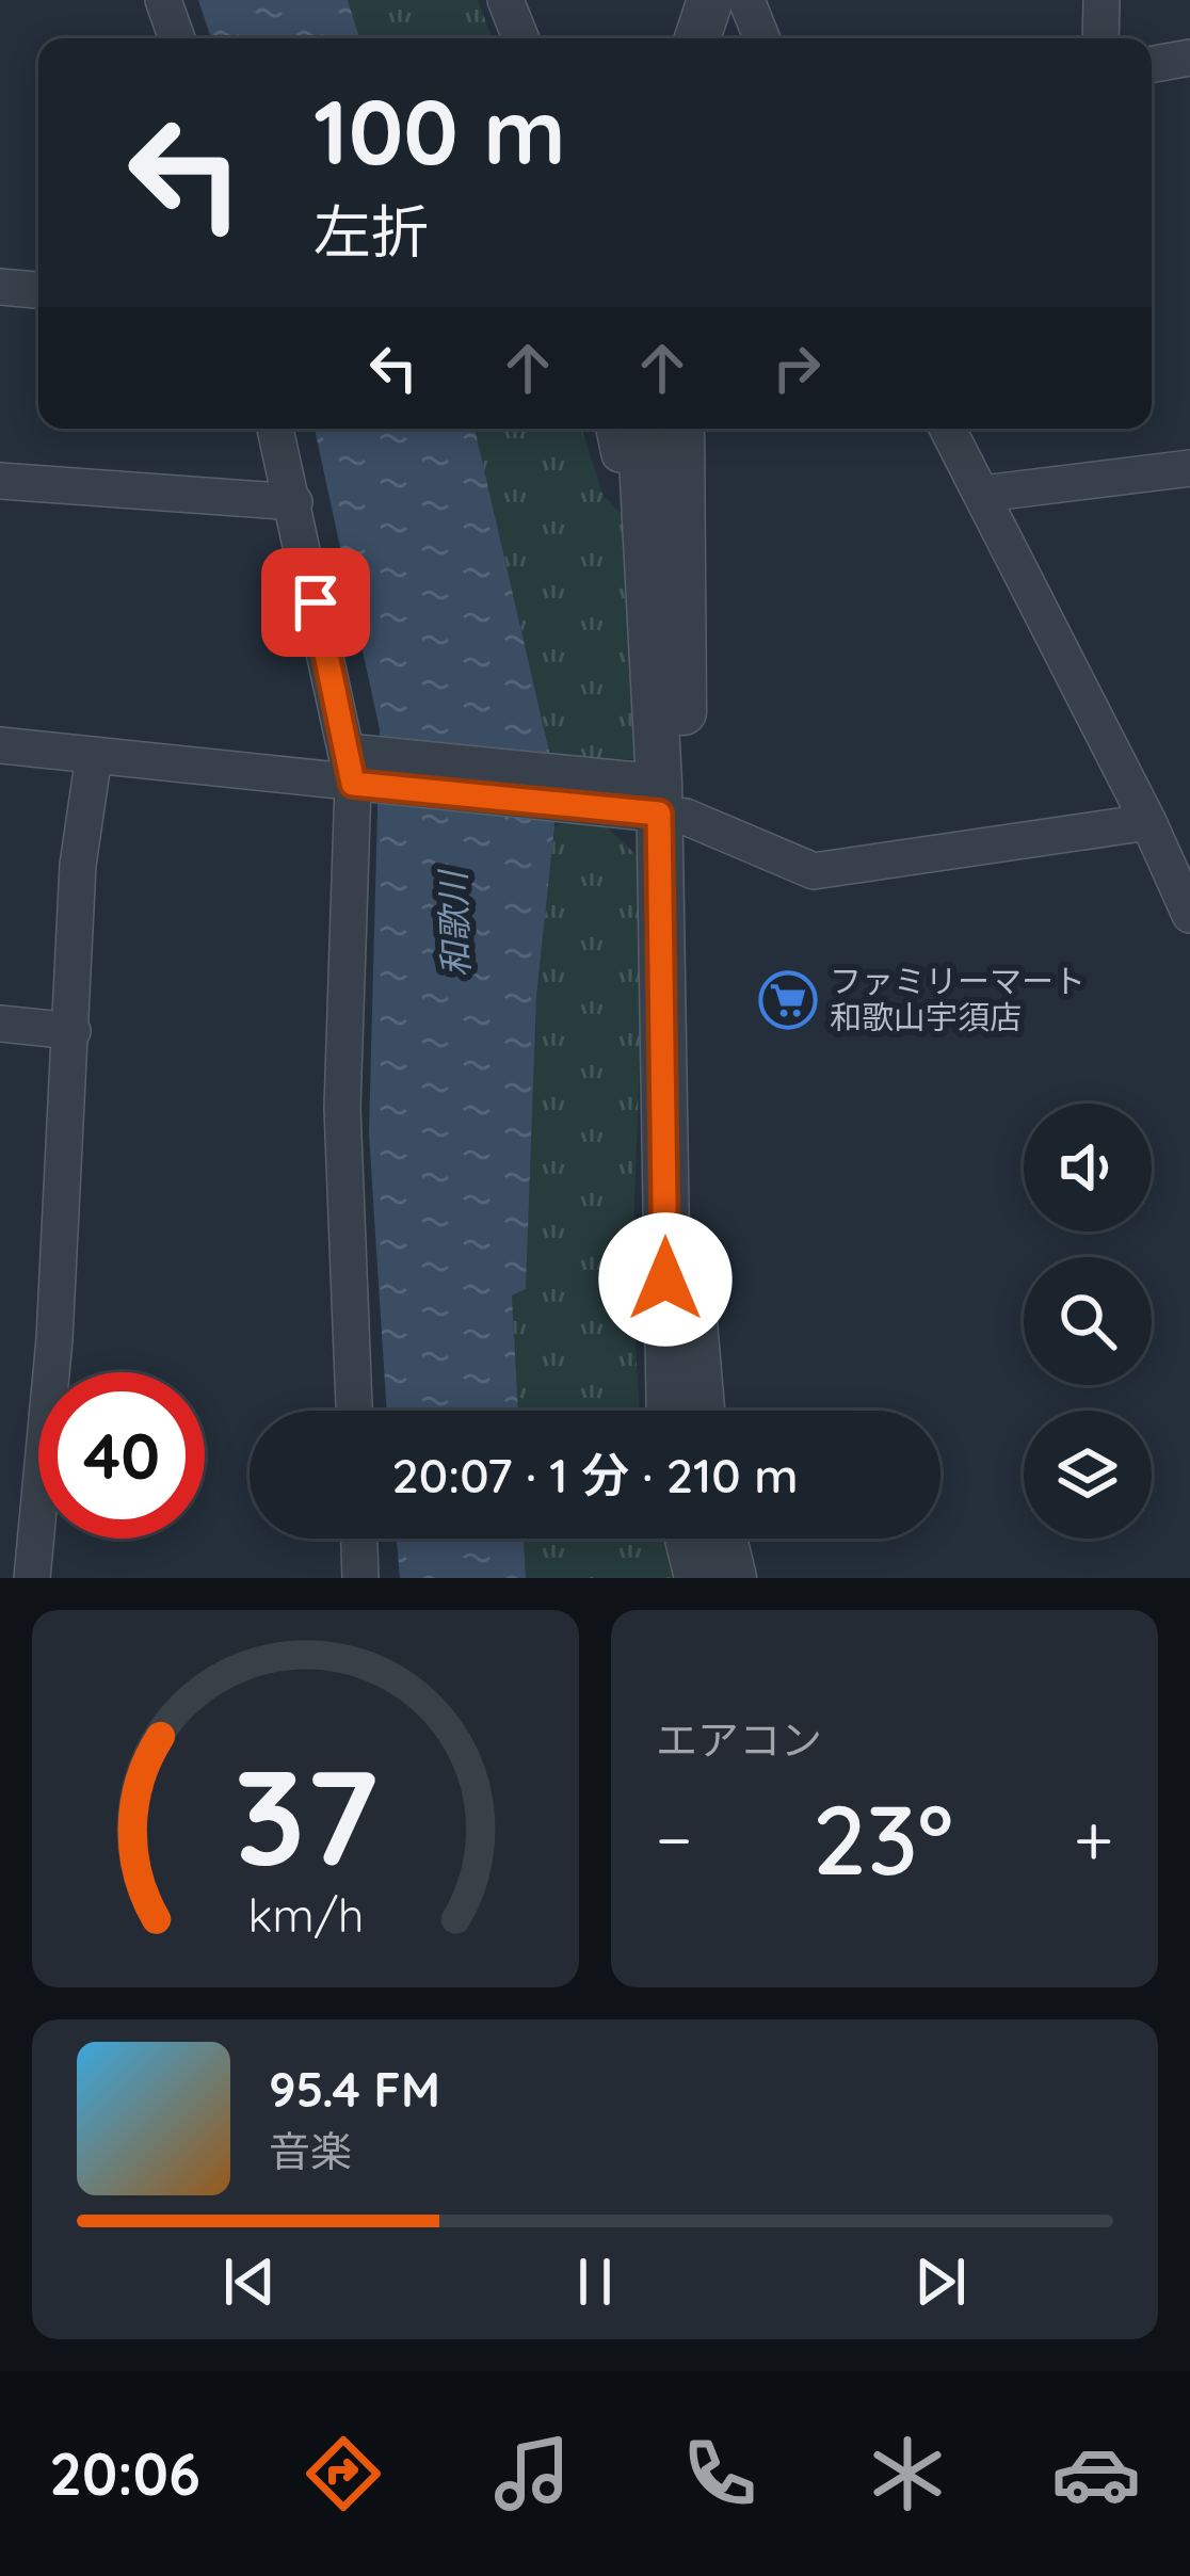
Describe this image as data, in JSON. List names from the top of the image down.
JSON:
{
  "water": ["和歌川"],
  "places": {
    "supermarket": ["ファミリーマート 和歌山宇須店"]
  },
  "page": {
    "turn": ["100 m", "左折"],
    "limit": "40",
    "trip": "20:07 · 1 分 · 210 m",
    "tile": "エアコン",
    "heat": ["−", "23°", "+"],
    "song": ["95.4 FM", "音楽"],
    "tabs": "20:06",
    "gauge": ["37", "km/h"]
  }
}
